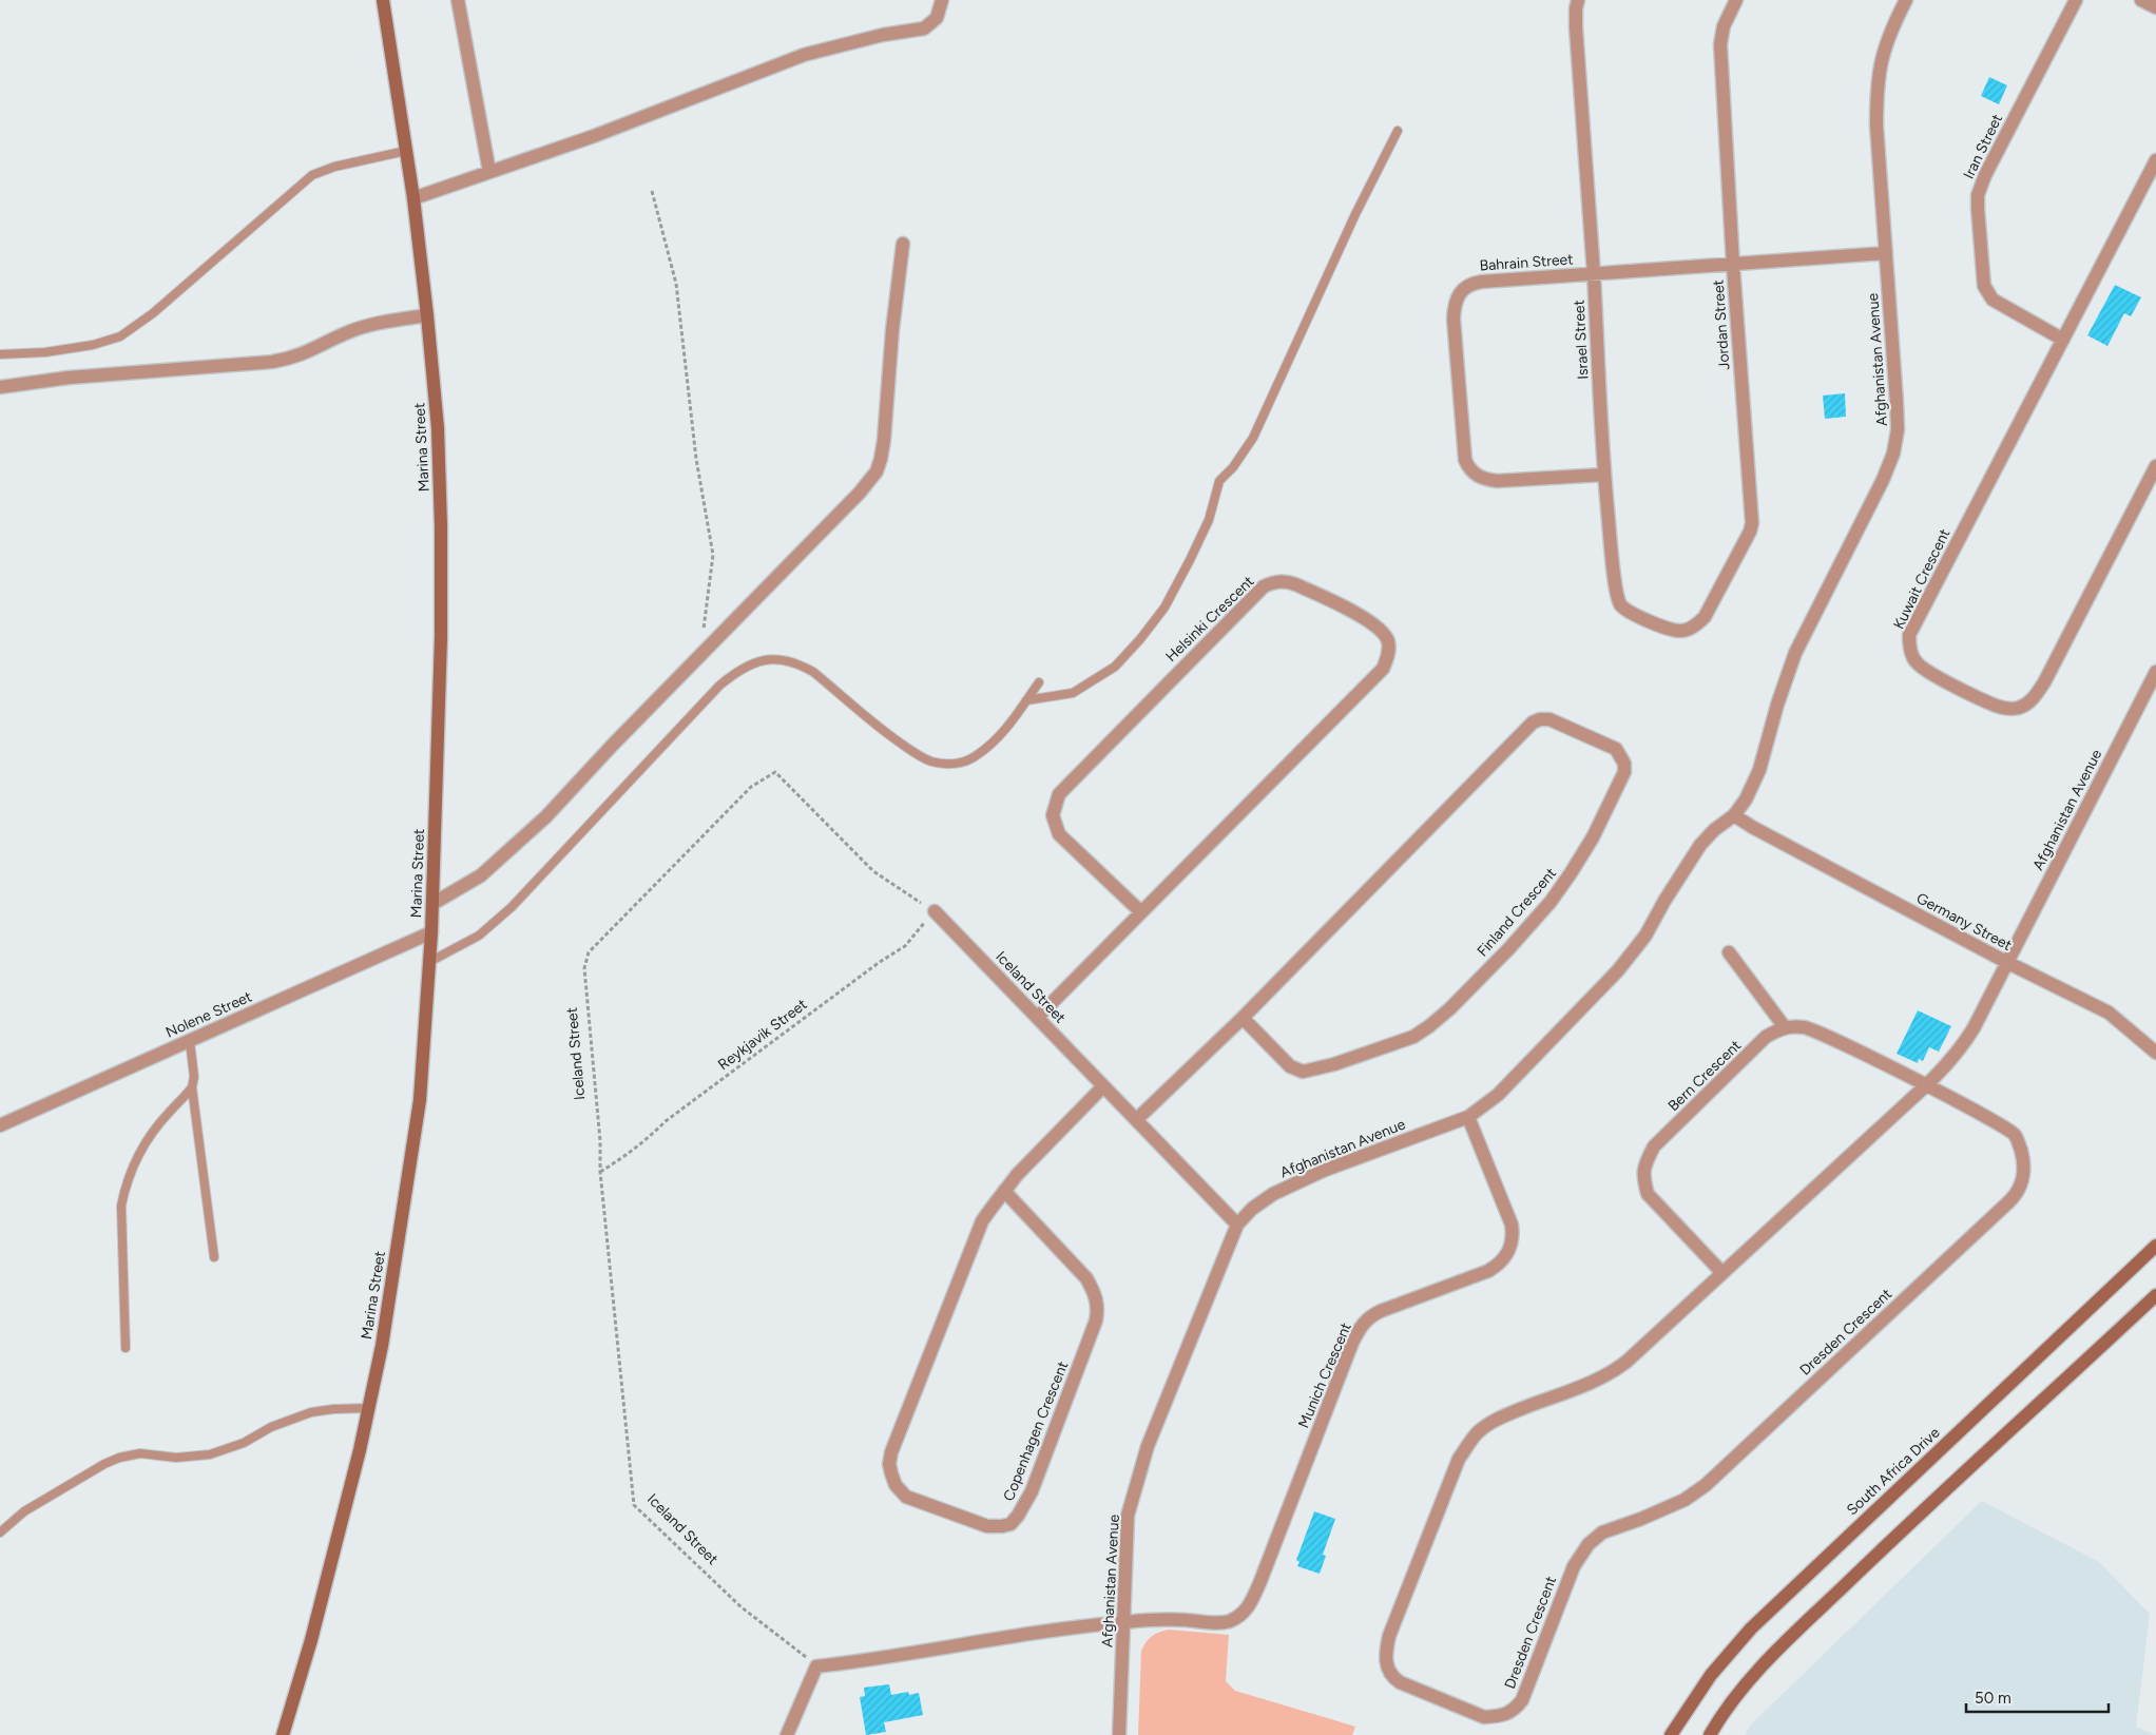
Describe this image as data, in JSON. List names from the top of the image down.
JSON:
{
  "streets": {
    "main road": ["Marina Street", "South Africa Drive"],
    "street": [
      "Iran Street",
      "Bahrain Street",
      "Jordan Street",
      "Israel Street",
      "Afghanistan Avenue",
      "Kuwait Crescent",
      "Helsinki Crescent",
      "Finland Crescent",
      "Germany Street",
      "Iceland Street",
      "Nolene Street",
      "Bern Crescent",
      "Dresden Crescent",
      "Munich Crescent",
      "Copenhagen Crescent"
    ],
    "path": ["Reykjavik Street"]
  },
  "crossings": [
    ["Iran Street", "Kuwait Crescent"],
    ["Bahrain Street", "Jordan Street"],
    ["Bahrain Street", "Israel Street"],
    ["Bahrain Street", "Afghanistan Avenue"],
    ["Jordan Street", "Israel Street"],
    ["Afghanistan Avenue", "Germany Street"],
    ["Afghanistan Avenue", "Iceland Street"],
    ["Afghanistan Avenue", "Dresden Crescent"],
    ["Afghanistan Avenue", "Munich Crescent"],
    ["Marina Street", "Nolene Street"],
    ["Helsinki Crescent", "Iceland Street"],
    ["Finland Crescent", "Iceland Street"],
    ["Germany Street", "Dresden Crescent"],
    ["Iceland Street", "Reykjavik Street"],
    ["Iceland Street", "Copenhagen Crescent"],
    ["Bern Crescent", "Dresden Crescent"]
  ],
  "scale_bar": "50 m"
}
